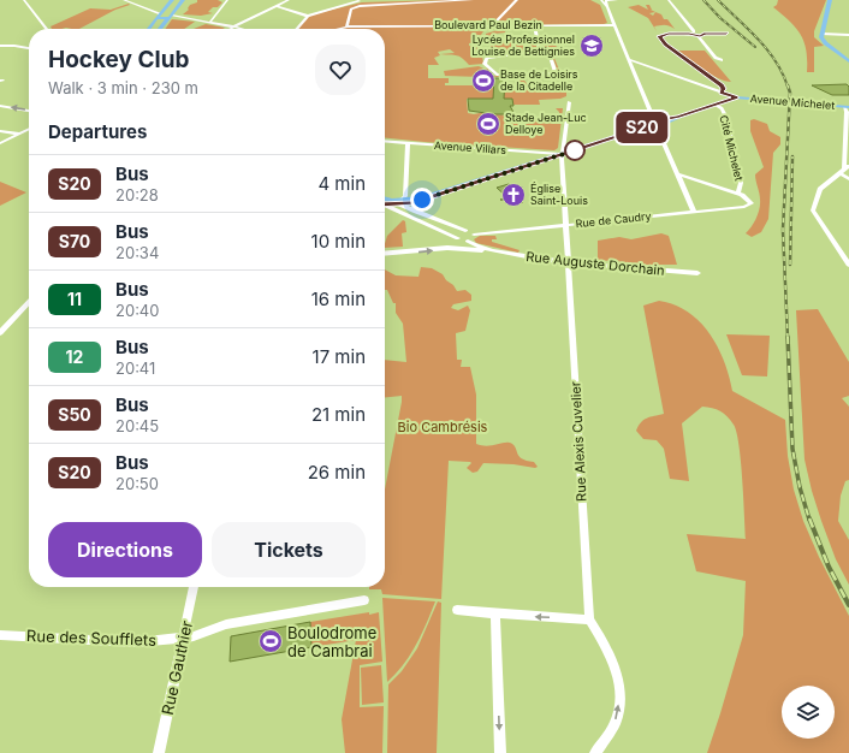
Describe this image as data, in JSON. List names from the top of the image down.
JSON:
{
  "streets": {
    "main road": ["Avenue Michelet"],
    "street": [
      "Boulevard Paul Bezin",
      "Avenue Villars",
      "Cité Michelet",
      "Rue de Caudry",
      "Rue Auguste Dorchain",
      "Rue Alexis Cuvelier",
      "Rue des Soufflets",
      "Rue Gauthier"
    ]
  },
  "crossings": [
    ["Avenue Villars", "Rue Alexis Cuvelier"],
    ["Cité Michelet", "Rue de Caudry"],
    ["Rue de Caudry", "Rue Alexis Cuvelier"],
    ["Rue Auguste Dorchain", "Rue Alexis Cuvelier"],
    ["Rue des Soufflets", "Rue Gauthier"]
  ],
  "parks": ["Bio Cambrésis"],
  "places": {
    "school or university": ["Lycée Professionnel Louise de Bettignies"],
    "sports": ["Base de Loisirs de la Citadelle", "Stade Jean-Luc Delloye", "Boulodrome de Cambrai"],
    "church": ["Église Saint-Louis"]
  },
  "lines": ["bus line S20"],
  "page": {
    "on_map": "S20",
    "heading": [
      ["Hockey Club", "Walk · 3 min · 230 m"],
      "Departures"
    ],
    "list": [
      {
        "mark": "S20",
        "name": "Bus",
        "note": "20:28",
        "value": "4 min"
      },
      {
        "mark": "S70",
        "name": "Bus",
        "note": "20:34",
        "value": "10 min"
      },
      {
        "mark": "11",
        "name": "Bus",
        "note": "20:40",
        "value": "16 min"
      },
      {
        "mark": "12",
        "name": "Bus",
        "note": "20:41",
        "value": "17 min"
      },
      {
        "mark": "S50",
        "name": "Bus",
        "note": "20:45",
        "value": "21 min"
      },
      {
        "mark": "S20",
        "name": "Bus",
        "note": "20:50",
        "value": "26 min"
      }
    ],
    "buttons": ["Directions", "Tickets"]
  }
}
